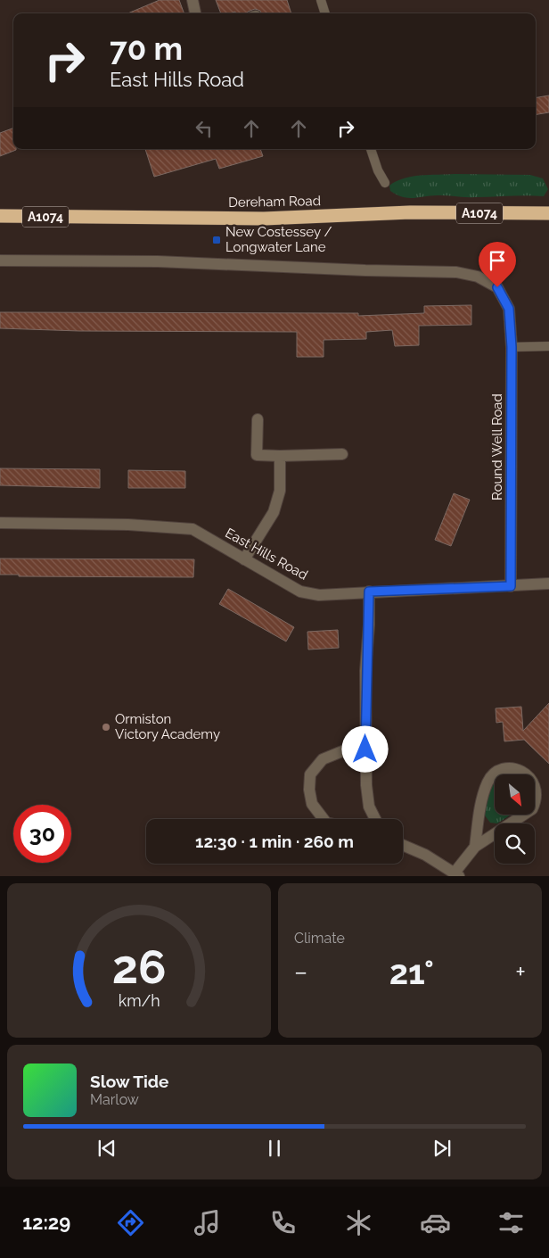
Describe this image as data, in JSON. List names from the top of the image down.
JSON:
{
  "streets": {
    "highway": ["Dereham Road", "A1074"],
    "street": ["Round Well Road", "East Hills Road"]
  },
  "crossings": [
    ["Round Well Road", "East Hills Road"]
  ],
  "places": {
    "transit": ["New Costessey / Longwater Lane"],
    "other": ["Ormiston Victory Academy"]
  },
  "north": "bottom right",
  "page": {
    "turn": ["70 m", "East Hills Road"],
    "limit": "30",
    "trip": "12:30 · 1 min · 260 m",
    "tile": "Climate",
    "heat": ["−", "21°", "+"],
    "song": ["Slow Tide", "Marlow"],
    "tabs": "12:29",
    "gauge": ["26", "km/h"]
  }
}
